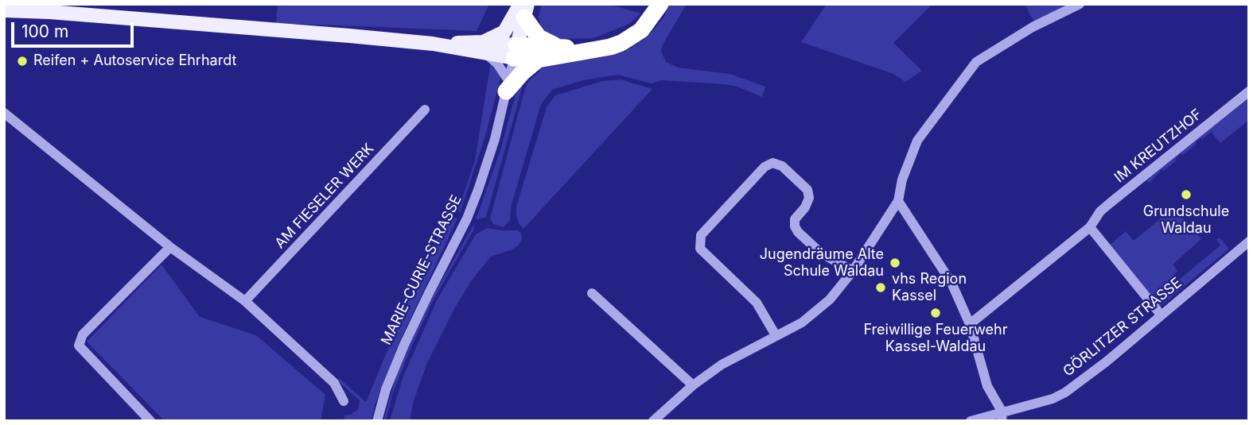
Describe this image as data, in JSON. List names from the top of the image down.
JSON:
{
  "streets": {
    "main road": ["MARIE-CURIE-STRASSE"],
    "street": ["IM KREUTZHOF", "AM FIESELER WERK", "GÖRLITZER STRASSE"]
  },
  "places": [
    "Reifen + Autoservice Ehrhardt",
    "Grundschule Waldau",
    "Jugendräume Alte Schule Waldau",
    "vhs Region Kassel",
    "Freiwillige Feuerwehr Kassel-Waldau"
  ],
  "scale_bar": "100 m"
}
